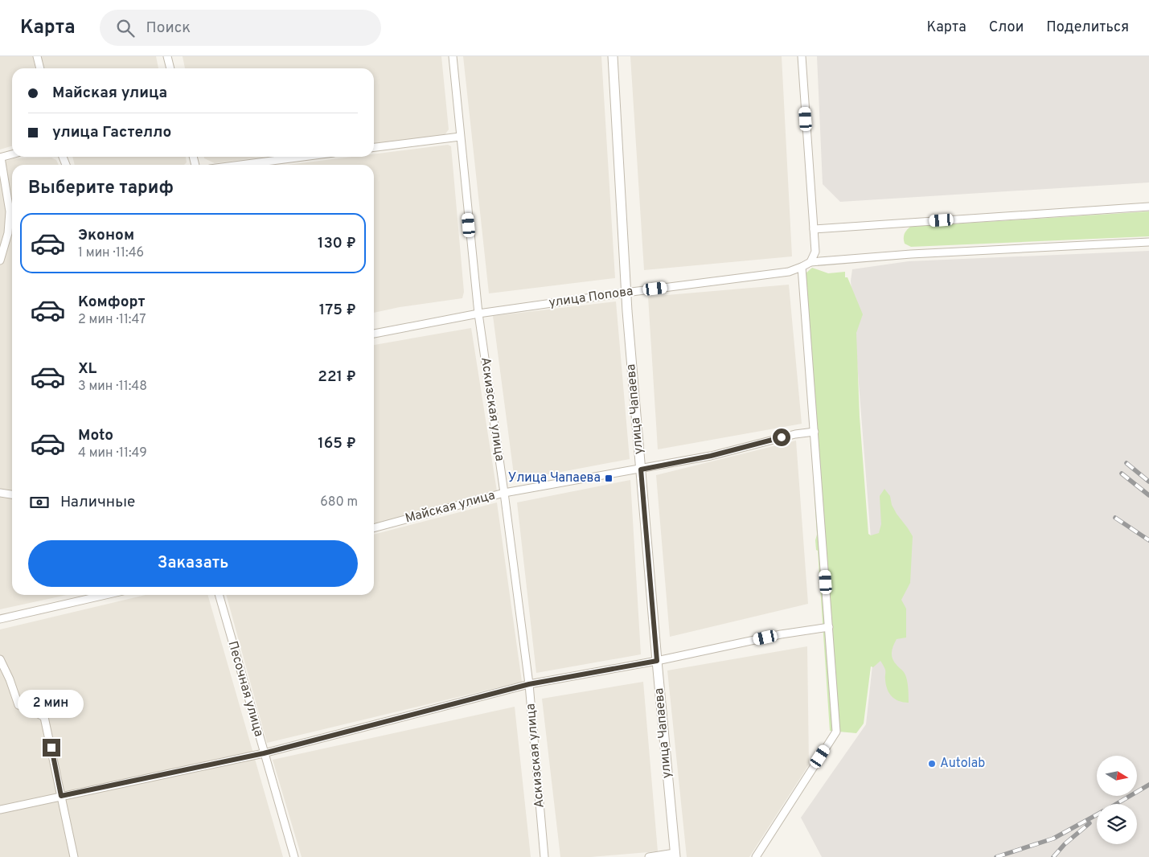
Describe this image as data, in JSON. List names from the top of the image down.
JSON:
{
  "streets": {
    "street": [
      "улица Попова",
      "Аскизская улица",
      "улица Чапаева",
      "Майская улица",
      "Песочная улица"
    ]
  },
  "crossings": [
    ["улица Попова", "Аскизская улица"],
    ["улица Попова", "улица Чапаева"],
    ["Аскизская улица", "Майская улица"],
    ["улица Чапаева", "Майская улица"]
  ],
  "places": {
    "transit": ["Улица Чапаева"],
    "other": ["Autolab"]
  },
  "north": "right",
  "page": {
    "header": "Карта",
    "search": "Поиск",
    "nav": ["Карта", "Слои", "Поделиться"],
    "banner": ["Майская улица", "улица Гастелло"],
    "heading": "Выберите тариф",
    "list": [
      {
        "name": "Эконом",
        "note": "1 мин · 11:46",
        "value": "130 ₽"
      },
      {
        "name": "Комфорт",
        "note": "2 мин · 11:47",
        "value": "175 ₽"
      },
      {
        "name": "XL",
        "note": "3 мин · 11:48",
        "value": "221 ₽"
      },
      {
        "name": "Moto",
        "note": "4 мин · 11:49",
        "value": "165 ₽"
      }
    ],
    "pay": ["Наличные", "680 m"],
    "buttons": "Заказать",
    "bubble": "2 мин"
  }
}
